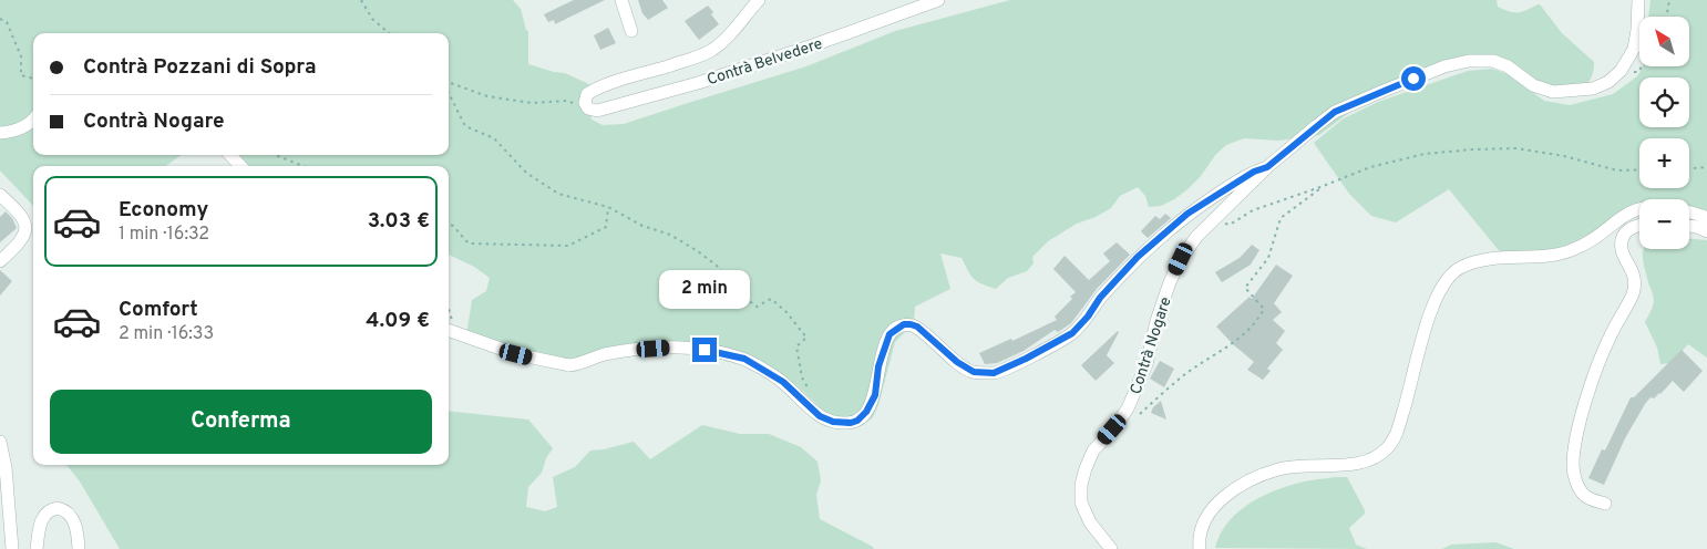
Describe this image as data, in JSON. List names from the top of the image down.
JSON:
{
  "streets": {
    "street": ["Contrà Belvedere", "Contrà Nogare"]
  },
  "north": "top left",
  "page": {
    "map_buttons": ["+", "−"],
    "banner": ["Contrà Pozzani di Sopra", "Contrà Nogare"],
    "list": [
      {
        "name": "Economy",
        "note": "1 min · 16:32",
        "value": "3.03 €"
      },
      {
        "name": "Comfort",
        "note": "2 min · 16:33",
        "value": "4.09 €"
      }
    ],
    "bubble": "2 min",
    "buttons": "Conferma"
  }
}
